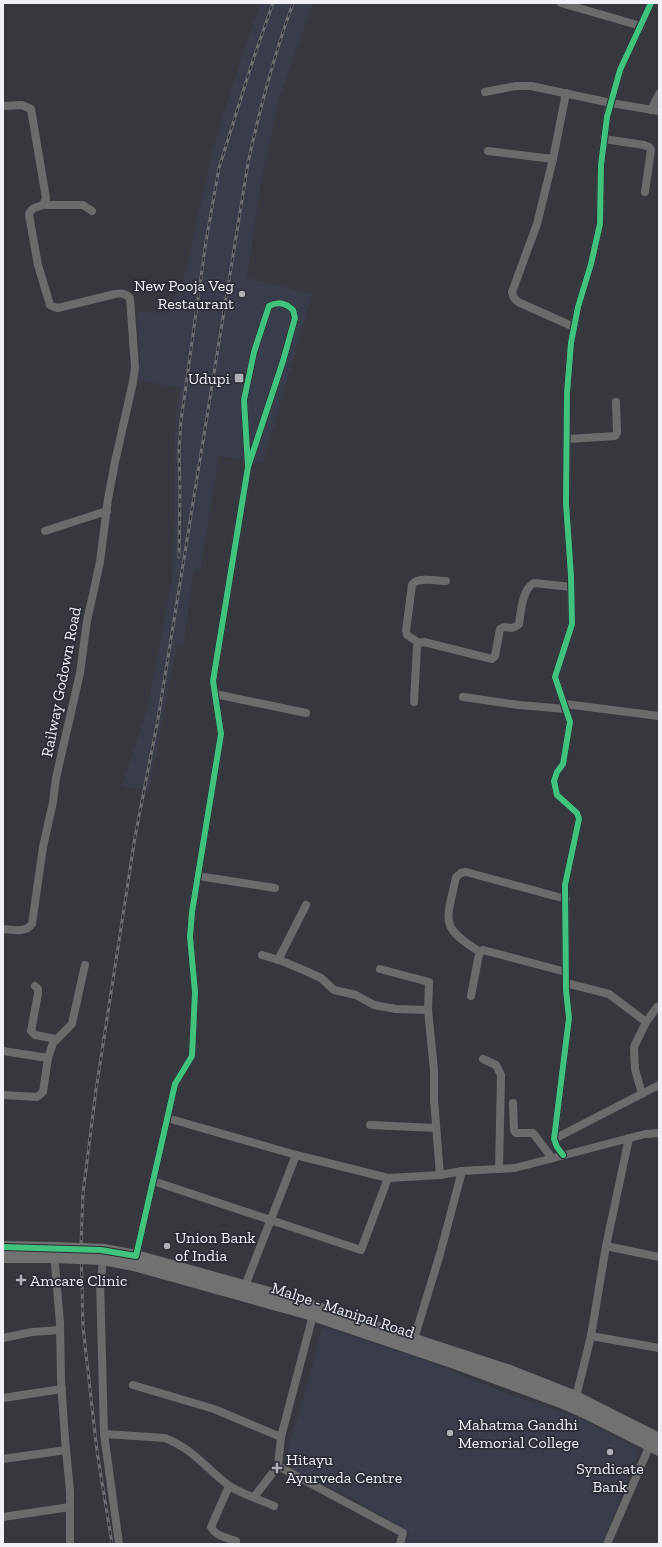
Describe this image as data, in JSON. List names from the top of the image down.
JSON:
{
  "streets": {
    "highway": ["Malpe - Manipal Road"],
    "street": ["Railway Godown Road"]
  },
  "places": {
    "other": [
      "New Pooja Veg Restaurant",
      "Union Bank of India",
      "Mahatma Gandhi Memorial College",
      "Syndicate Bank"
    ],
    "transit": ["Udupi"],
    "health": ["Amcare Clinic", "Hitayu Ayurveda Centre"]
  }
}
